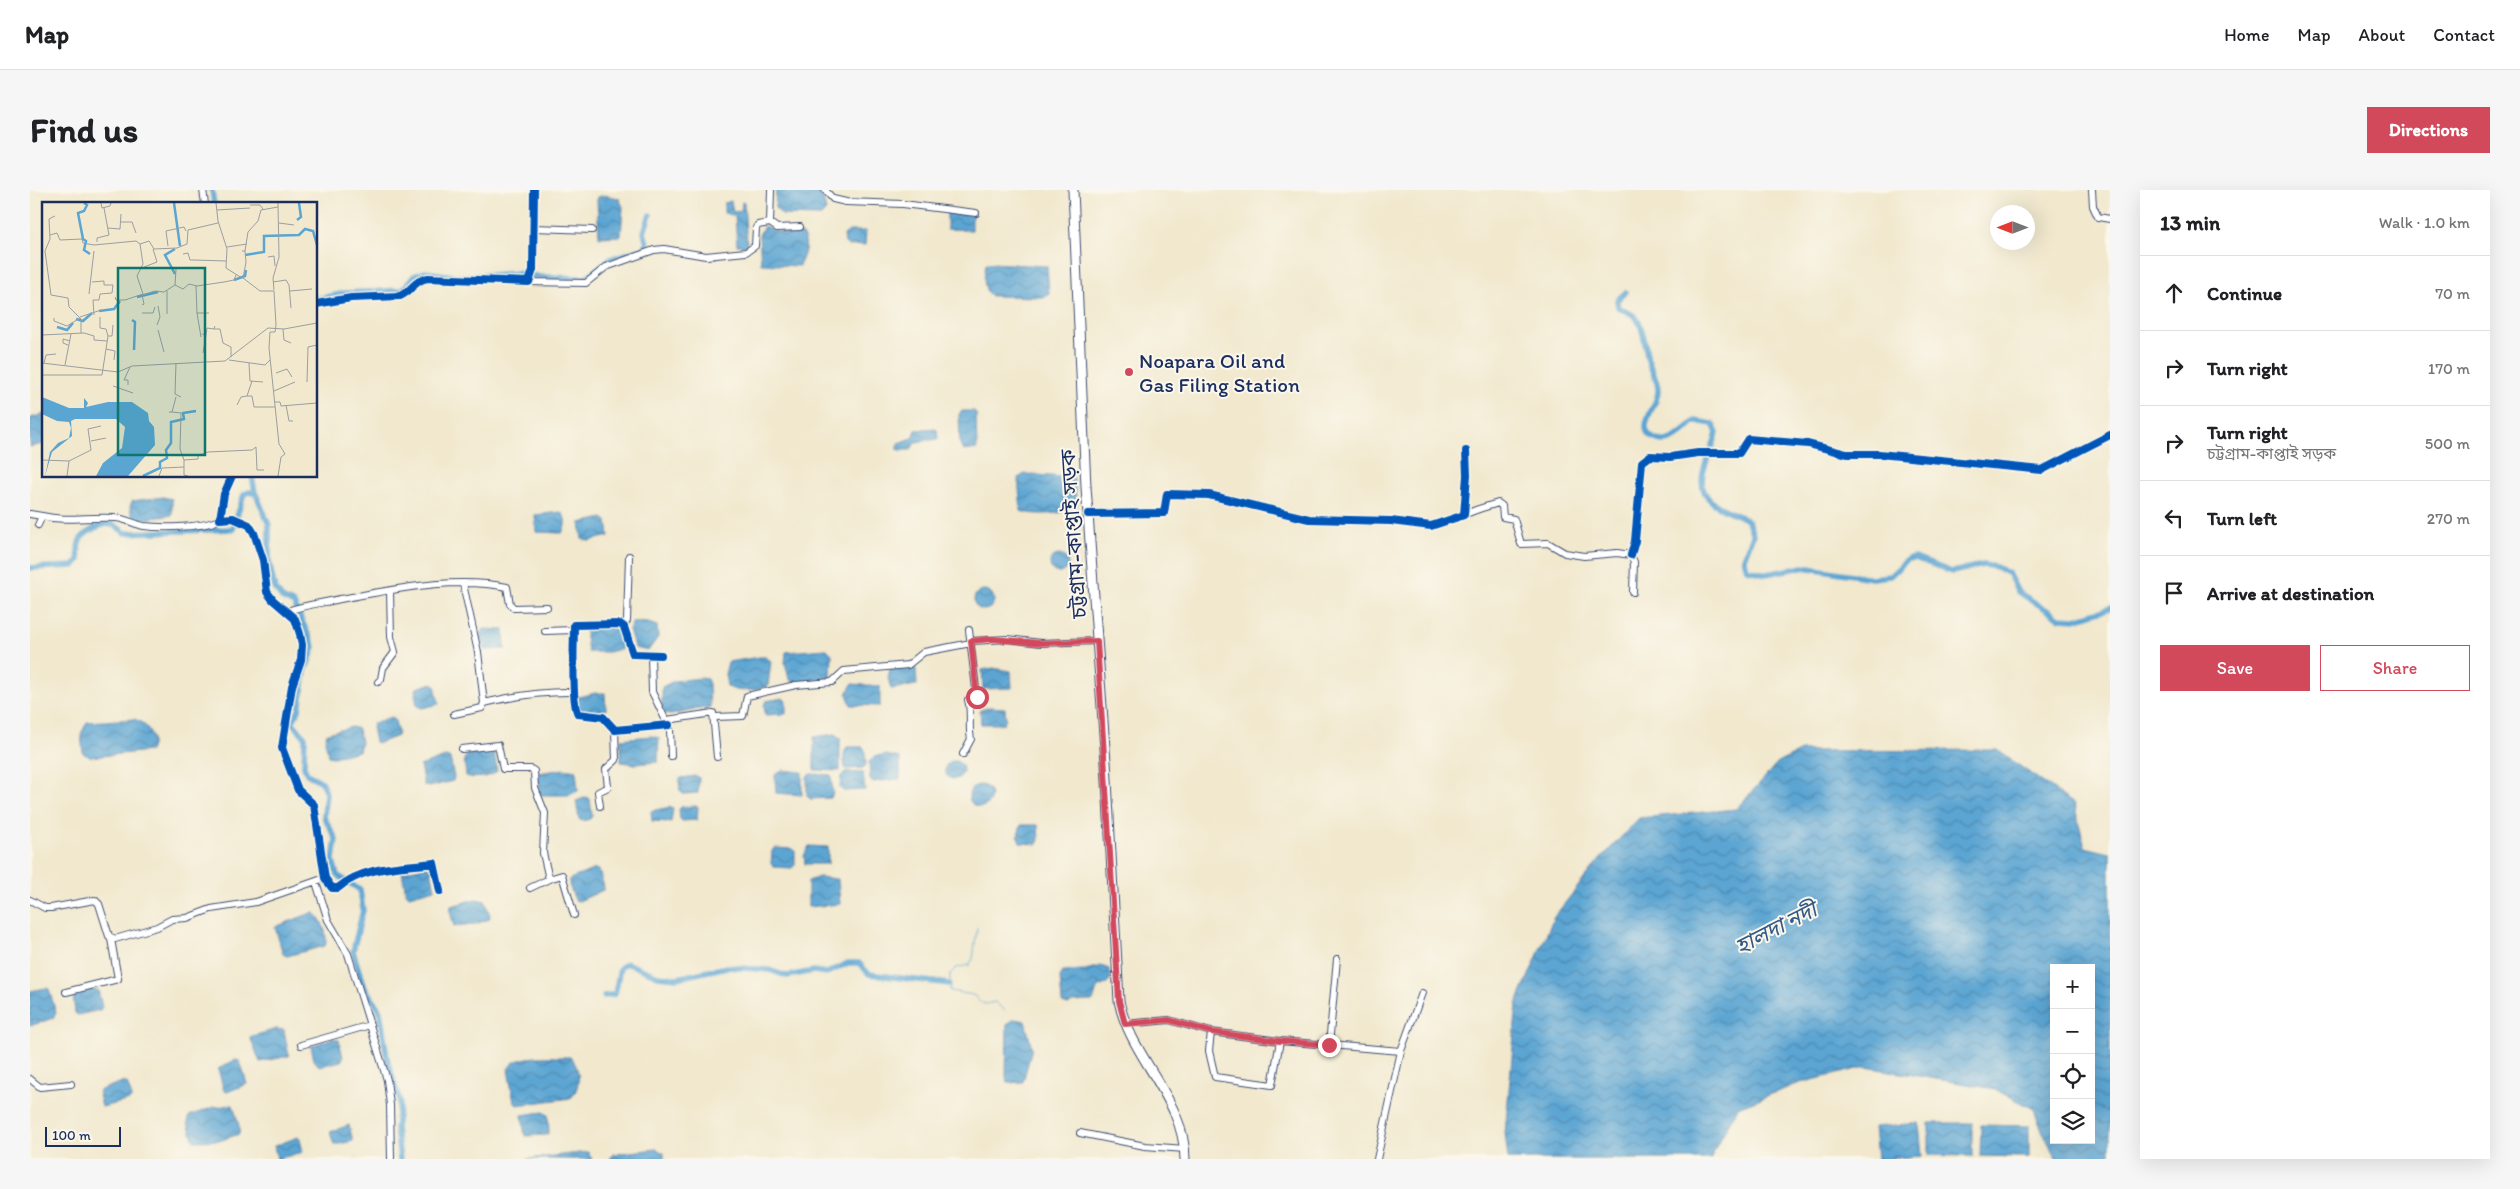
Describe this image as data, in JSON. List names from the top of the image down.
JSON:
{
  "streets": {
    "main road": ["চট্টগ্রাম-কাপ্তাই সড়ক"]
  },
  "water": ["হালদা নদী"],
  "places": ["Noapara Oil and Gas Filing Station"],
  "scale_bar": "100 m",
  "north": "left",
  "page": {
    "header": "Map",
    "nav": [
      "Home",
      "Map",
      "About",
      "Contact"
    ],
    "buttons": [
      "Directions",
      ["Save", "Share"]
    ],
    "title": "Find us",
    "heading": ["13 min", "Walk · 1.0 km"],
    "list": [
      ["Continue", "70 m"],
      ["Turn right", "170 m"],
      ["Turn right", "চট্টগ্রাম-কাপ্তাই সড়ক", "500 m"],
      ["Turn left", "270 m"],
      "Arrive at destination"
    ],
    "map_buttons": ["+", "−"],
    "scale": "100 m"
  }
}
